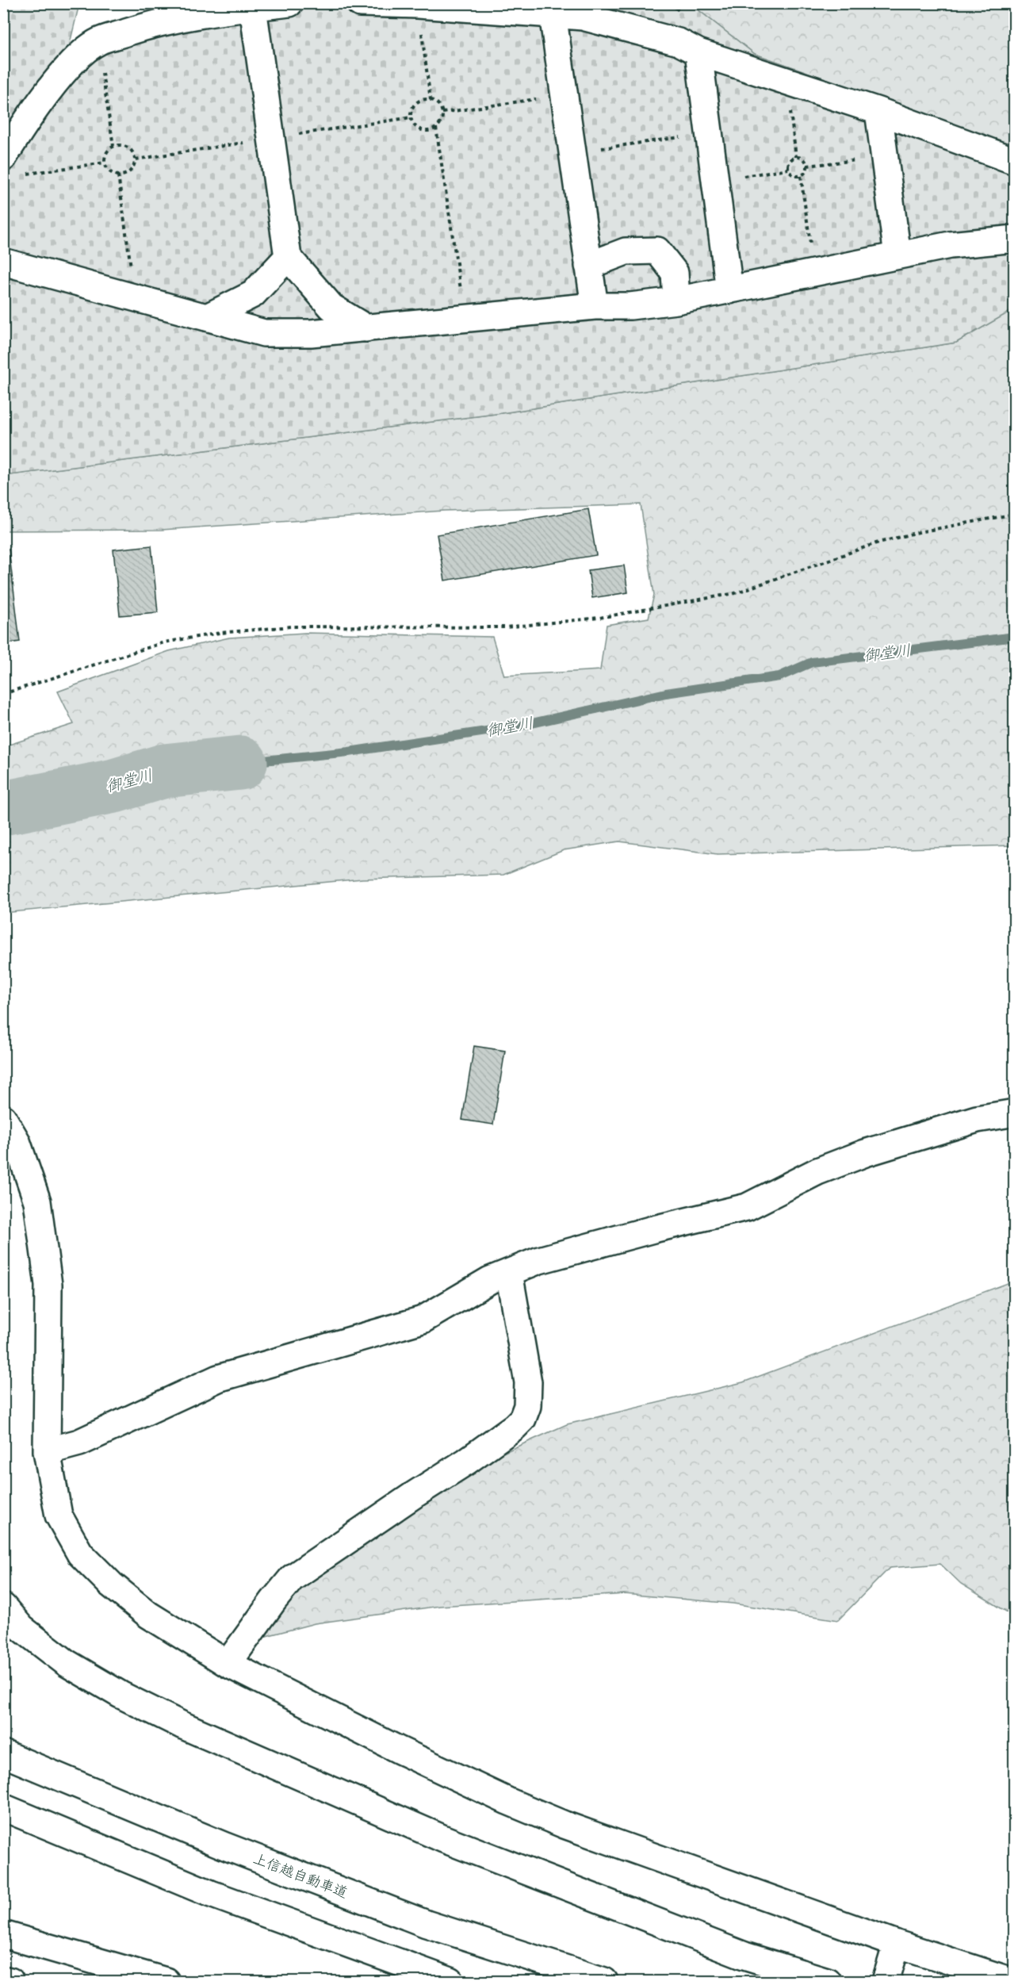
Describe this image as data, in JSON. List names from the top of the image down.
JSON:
{
  "streets": {
    "main road": ["上信越自動車道"]
  },
  "water": ["御堂川"]
}
